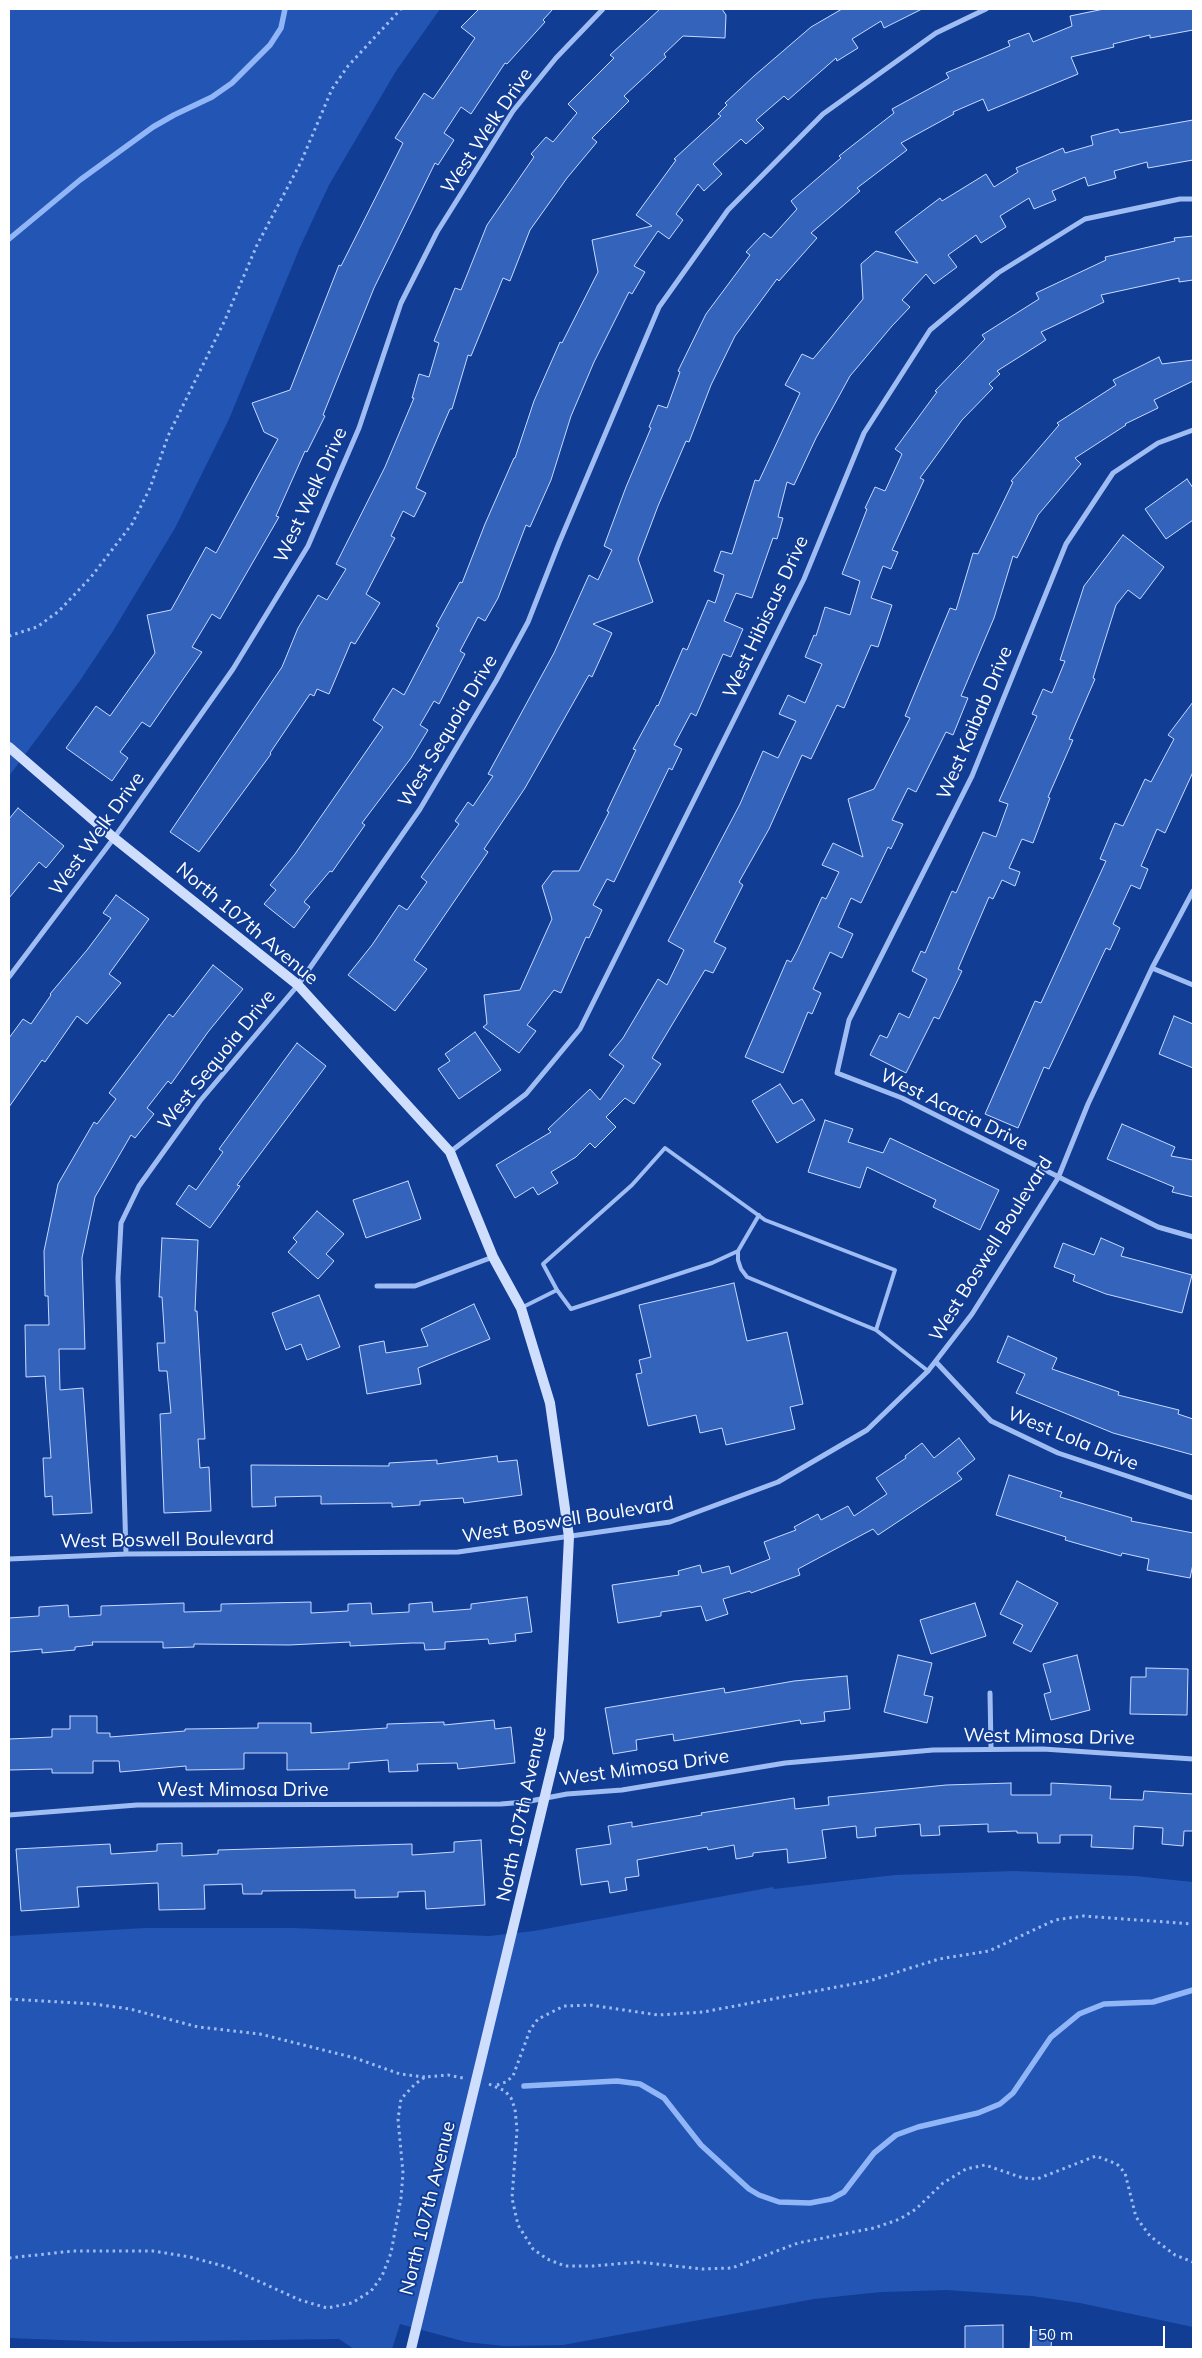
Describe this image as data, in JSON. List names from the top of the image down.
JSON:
{
  "streets": {
    "street": [
      "West Welk Drive",
      "West Hibiscus Drive",
      "West Kaibab Drive",
      "West Sequoia Drive",
      "North 107th Avenue",
      "West Acacia Drive",
      "West Boswell Boulevard",
      "West Lola Drive",
      "West Mimosa Drive"
    ]
  },
  "crossings": [
    ["West Welk Drive", "North 107th Avenue"],
    ["West Hibiscus Drive", "North 107th Avenue"],
    ["West Kaibab Drive", "West Acacia Drive"],
    ["West Sequoia Drive", "North 107th Avenue"],
    ["West Sequoia Drive", "West Boswell Boulevard"],
    ["North 107th Avenue", "West Boswell Boulevard"],
    ["North 107th Avenue", "West Mimosa Drive"],
    ["West Acacia Drive", "West Boswell Boulevard"],
    ["West Boswell Boulevard", "West Lola Drive"]
  ],
  "scale_bar": "50 m"
}
